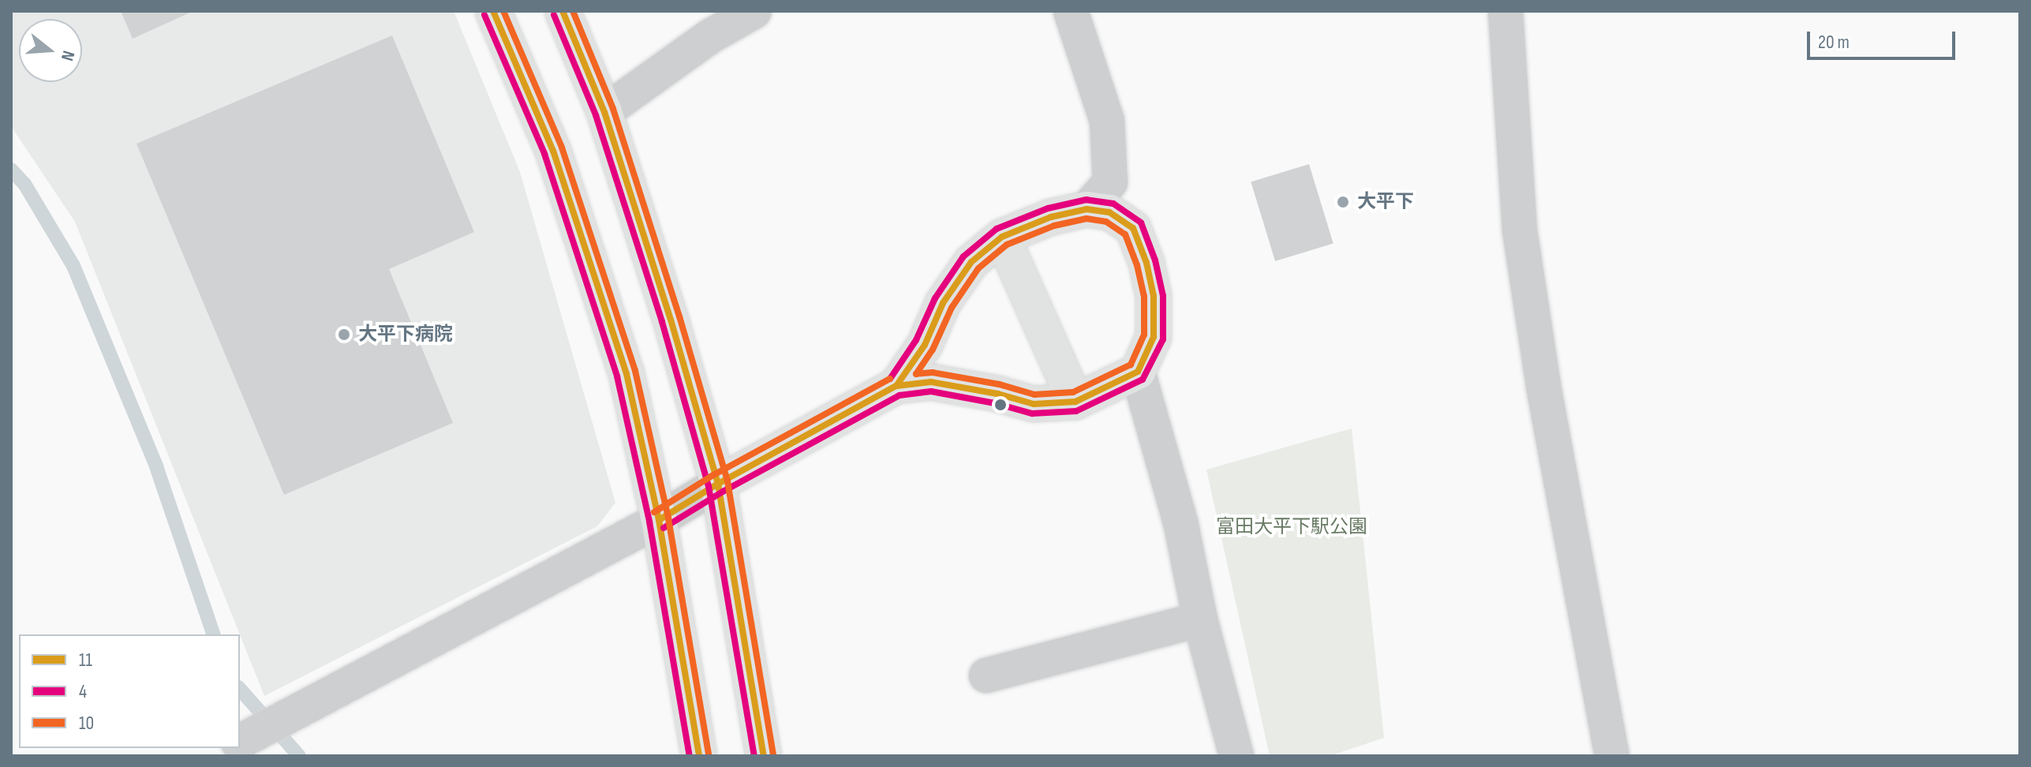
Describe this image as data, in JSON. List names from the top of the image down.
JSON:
{
  "parks": ["富田大平下駅公園"],
  "places": ["大平下", "大平下病院"],
  "lines": ["transit line 11", "transit line 10", "transit line 4"],
  "legend": ["11", "4", "10"],
  "scale_bar": "20 m",
  "north": "right"
}
